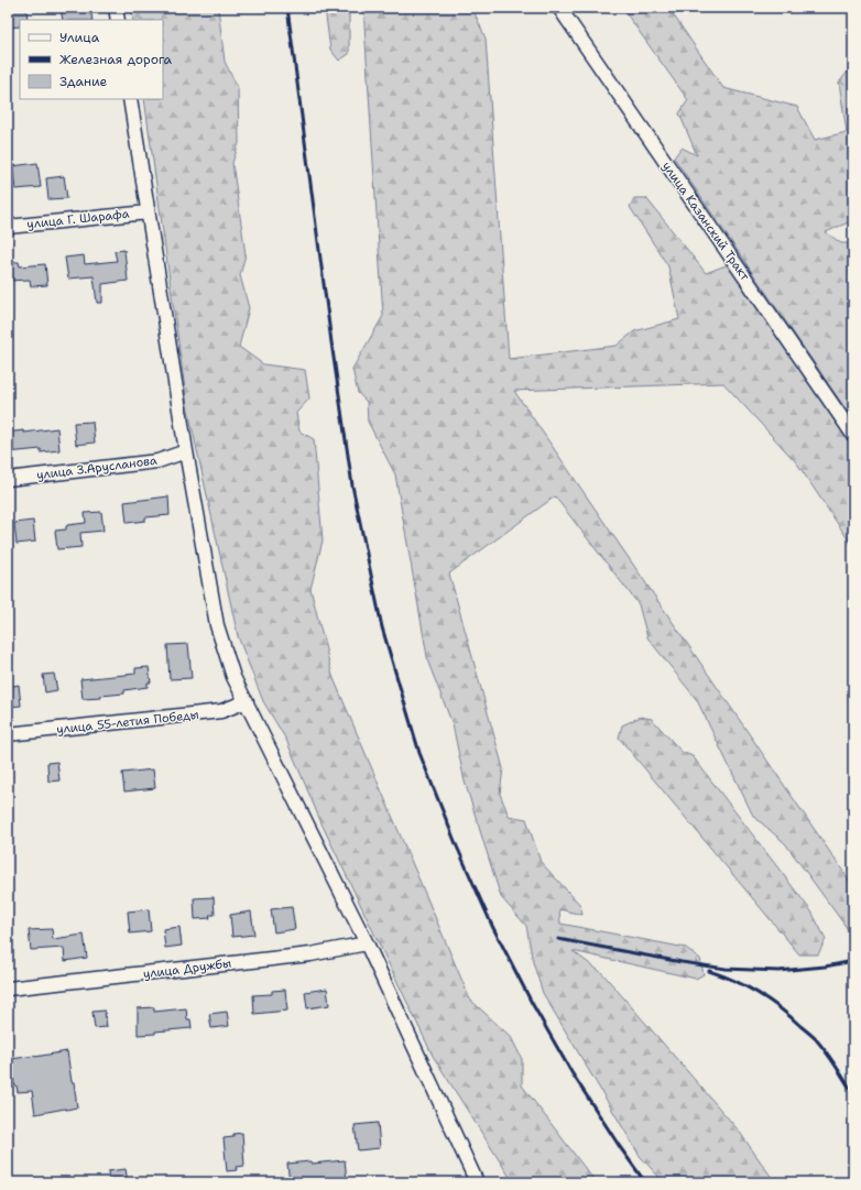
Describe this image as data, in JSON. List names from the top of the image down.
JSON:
{
  "streets": {
    "street": [
      "улица Г. Шарафа",
      "улица Казанский Тракт",
      "улица З.Арусланова",
      "улица 55-летия Победы",
      "улица Дружбы"
    ]
  },
  "legend": ["Улица", "Железная дорога", "Здание"]
}
